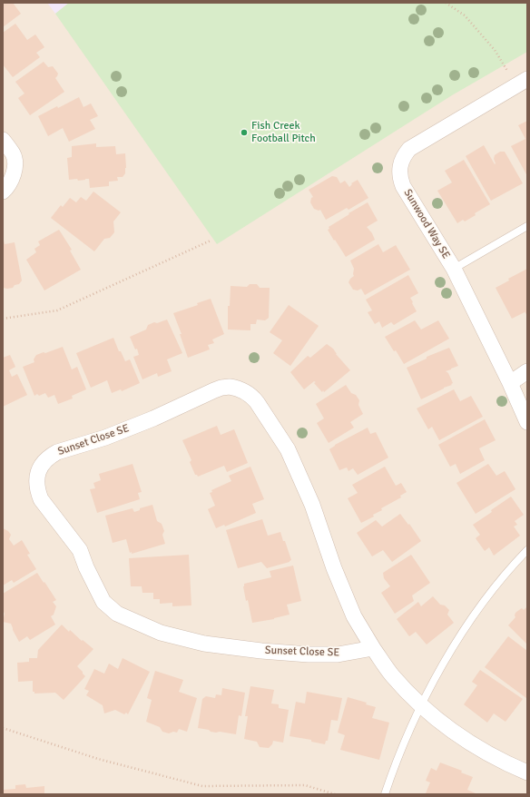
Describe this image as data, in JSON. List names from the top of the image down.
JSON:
{
  "streets": {
    "street": ["Sunwood Way SE", "Sunset Close SE"]
  },
  "places": ["Fish Creek Football Pitch"]
}
